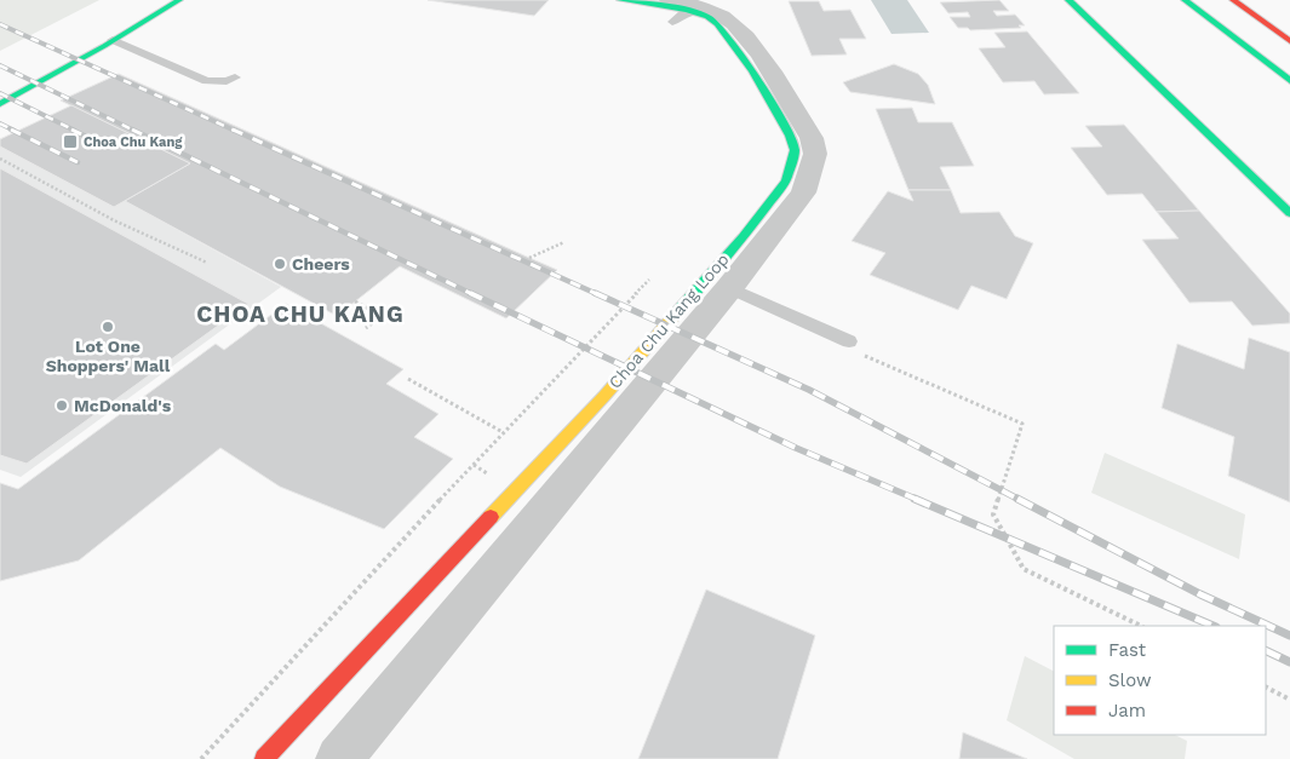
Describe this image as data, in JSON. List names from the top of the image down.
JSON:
{
  "streets": {
    "main road": ["Choa Chu Kang Loop"]
  },
  "districts": ["CHOA CHU KANG"],
  "places": {
    "transit": ["Choa Chu Kang"],
    "other": ["Cheers", "Lot One Shoppers' Mall", "McDonald's"]
  },
  "legend": ["Fast", "Slow", "Jam"]
}
